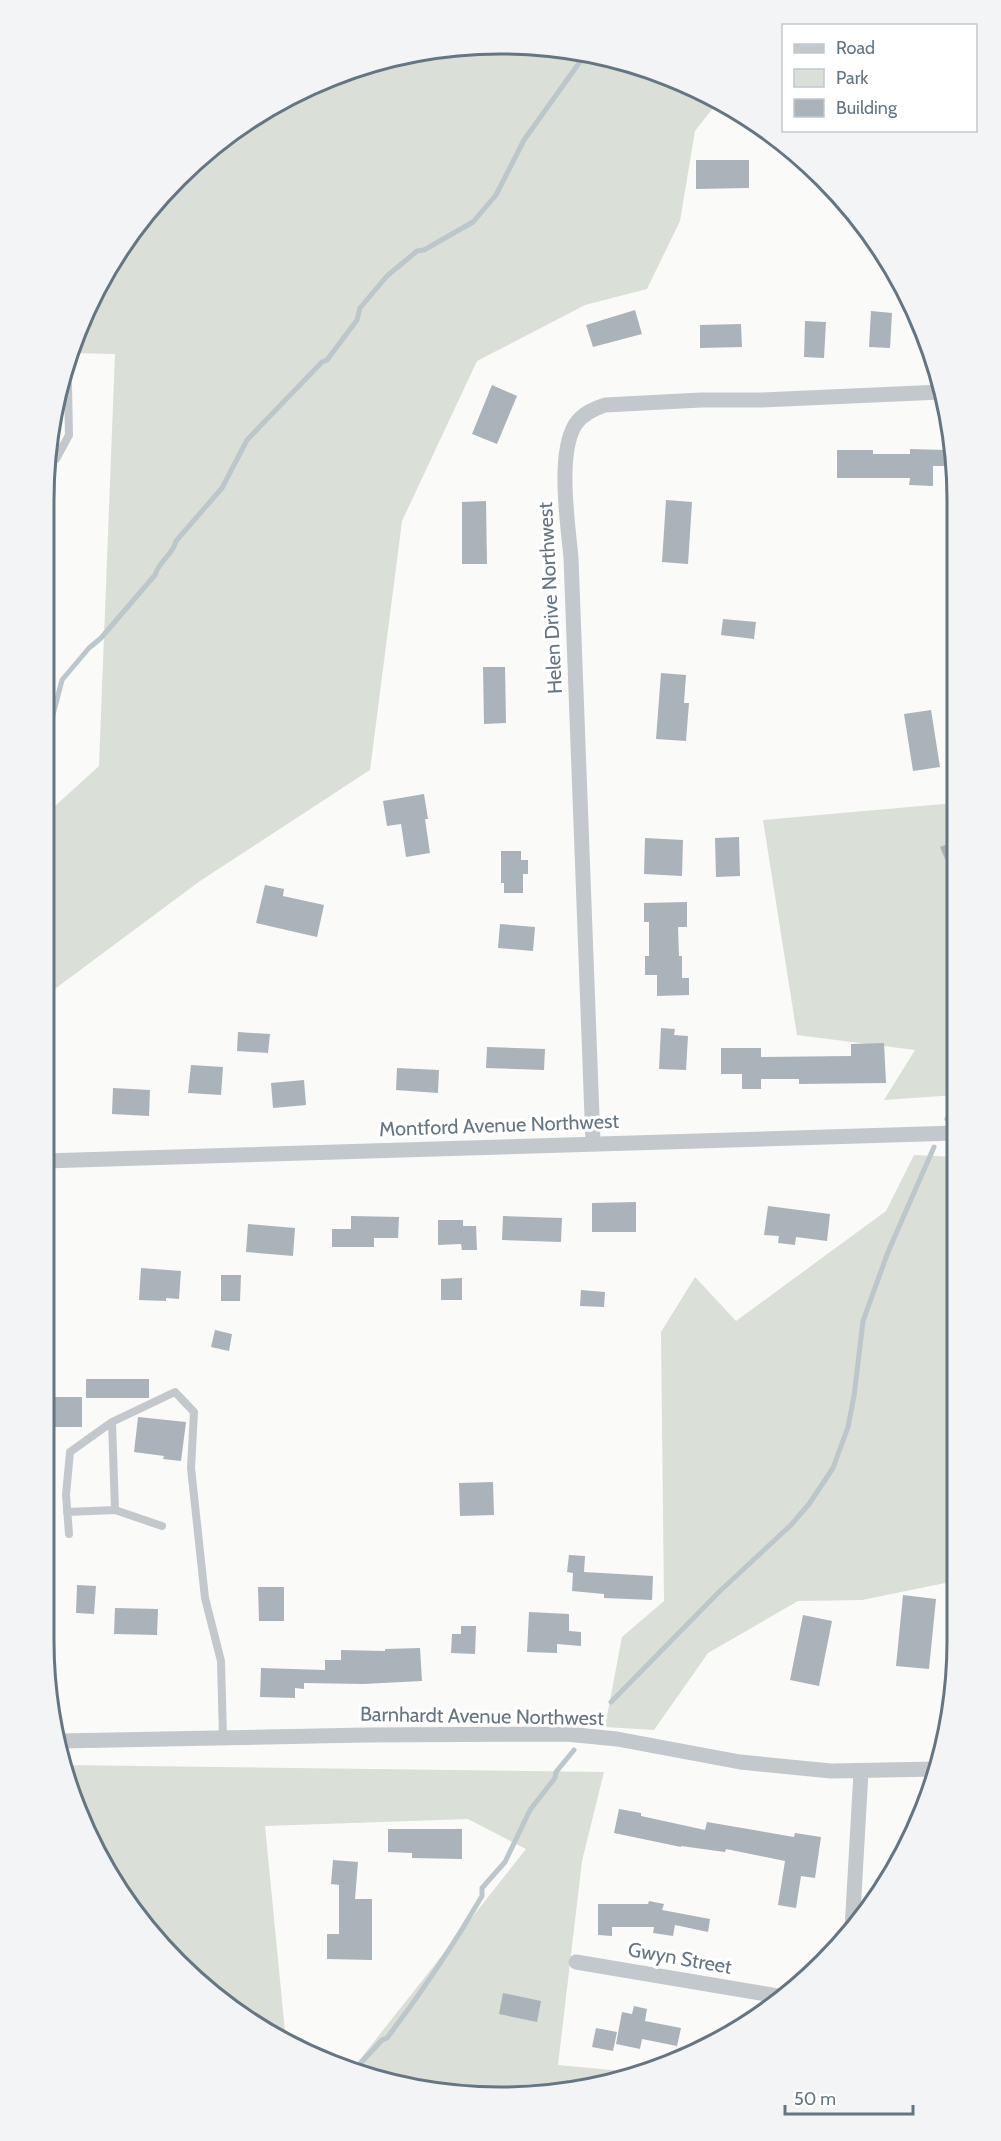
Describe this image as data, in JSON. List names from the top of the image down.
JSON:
{
  "streets": {
    "street": [
      "Helen Drive Northwest",
      "Montford Avenue Northwest",
      "Barnhardt Avenue Northwest",
      "Gwyn Street"
    ]
  },
  "crossings": [
    ["Helen Drive Northwest", "Montford Avenue Northwest"]
  ],
  "legend": ["Road", "Park", "Building"],
  "scale_bar": "50 m"
}
